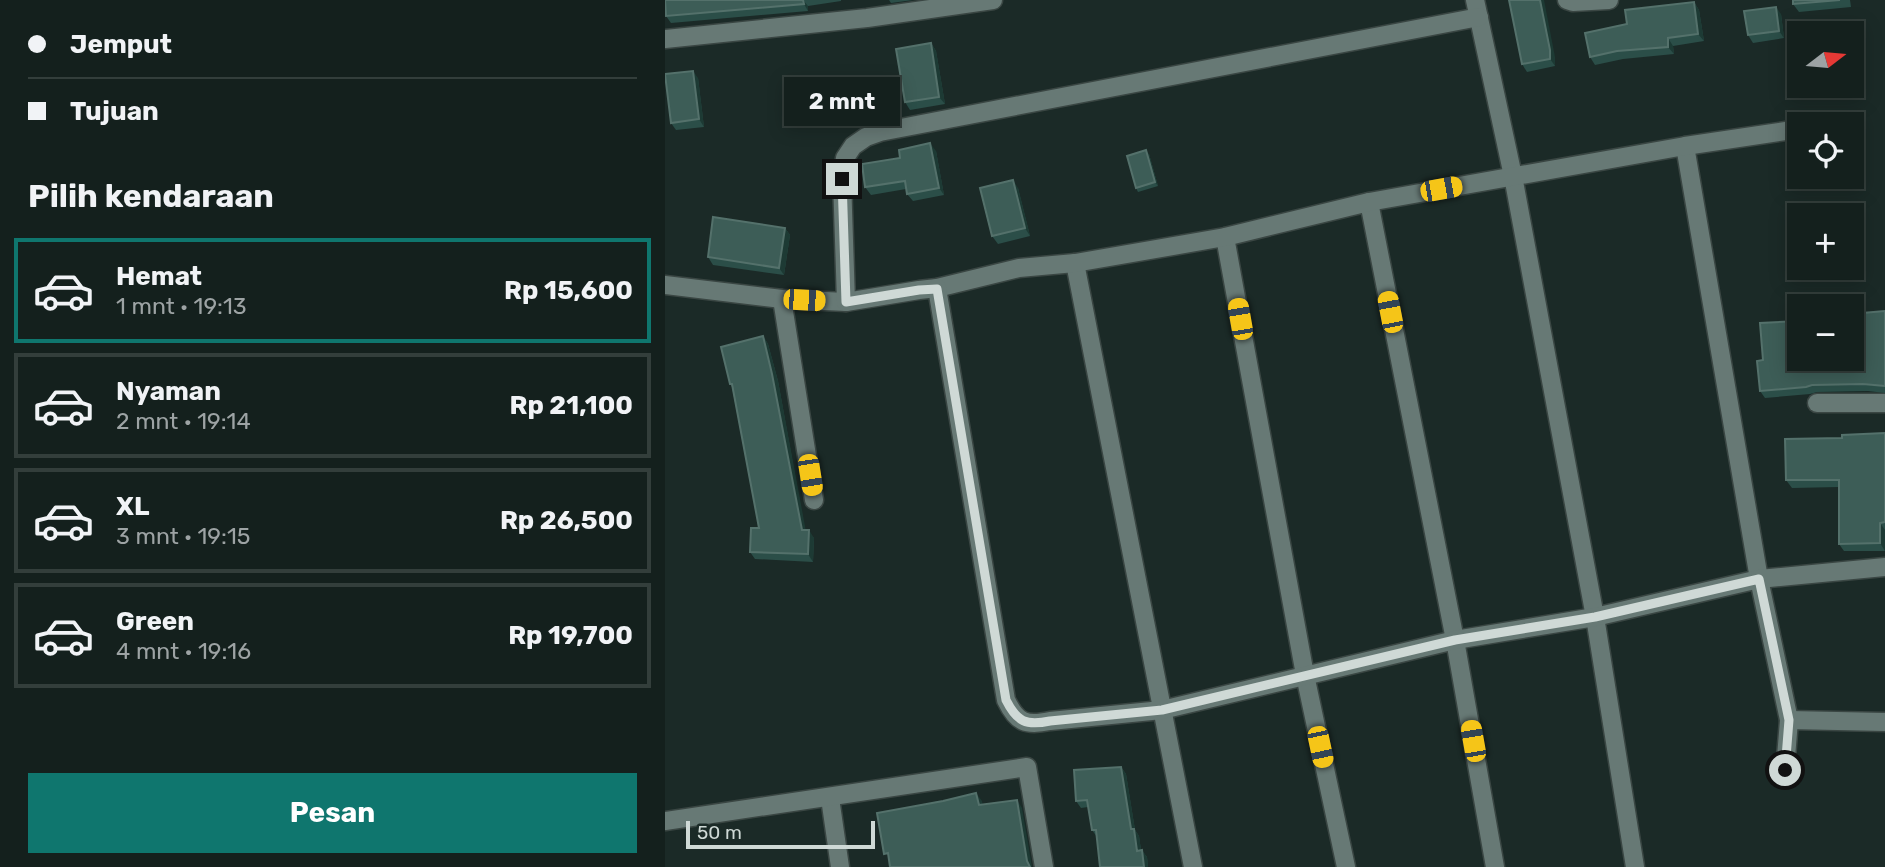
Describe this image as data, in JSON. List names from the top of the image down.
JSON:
{
  "scale_bar": "50 m",
  "north": "right",
  "page": {
    "banner": ["Jemput", "Tujuan"],
    "map_buttons": ["+", "−"],
    "bubble": "2 mnt",
    "heading": "Pilih kendaraan",
    "list": [
      {
        "name": "Hemat",
        "note": "1 mnt · 19:13",
        "value": "Rp 15,600"
      },
      {
        "name": "Nyaman",
        "note": "2 mnt · 19:14",
        "value": "Rp 21,100"
      },
      {
        "name": "XL",
        "note": "3 mnt · 19:15",
        "value": "Rp 26,500"
      },
      {
        "name": "Green",
        "note": "4 mnt · 19:16",
        "value": "Rp 19,700"
      }
    ],
    "buttons": "Pesan",
    "scale": "50 m"
  }
}
